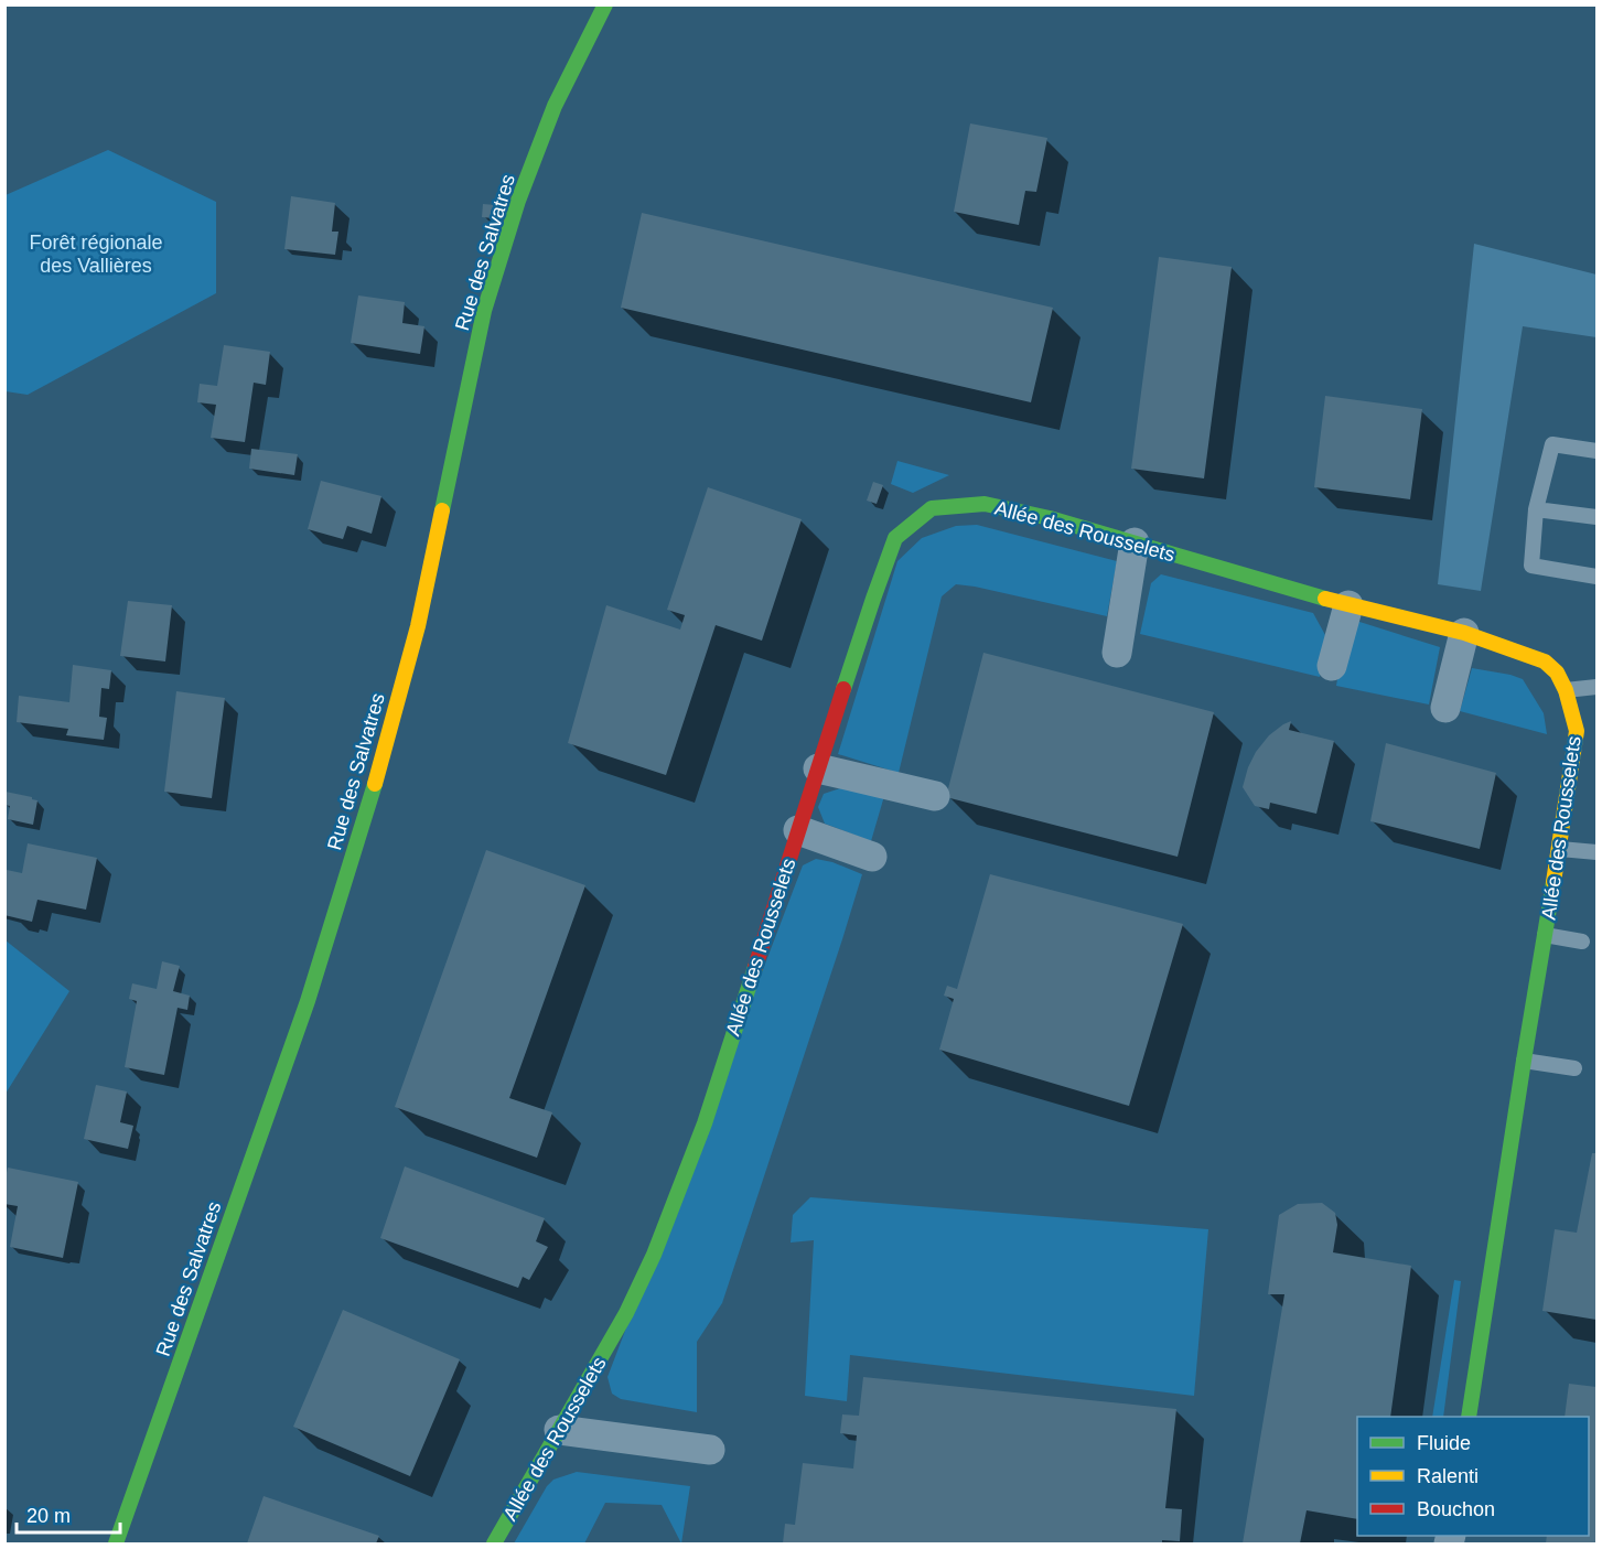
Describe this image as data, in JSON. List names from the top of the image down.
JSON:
{
  "streets": {
    "street": ["Rue des Salvatres", "Allée des Rousselets"]
  },
  "parks": ["Forêt régionale des Vallières"],
  "legend": ["Fluide", "Ralenti", "Bouchon"],
  "scale_bar": "20 m"
}
